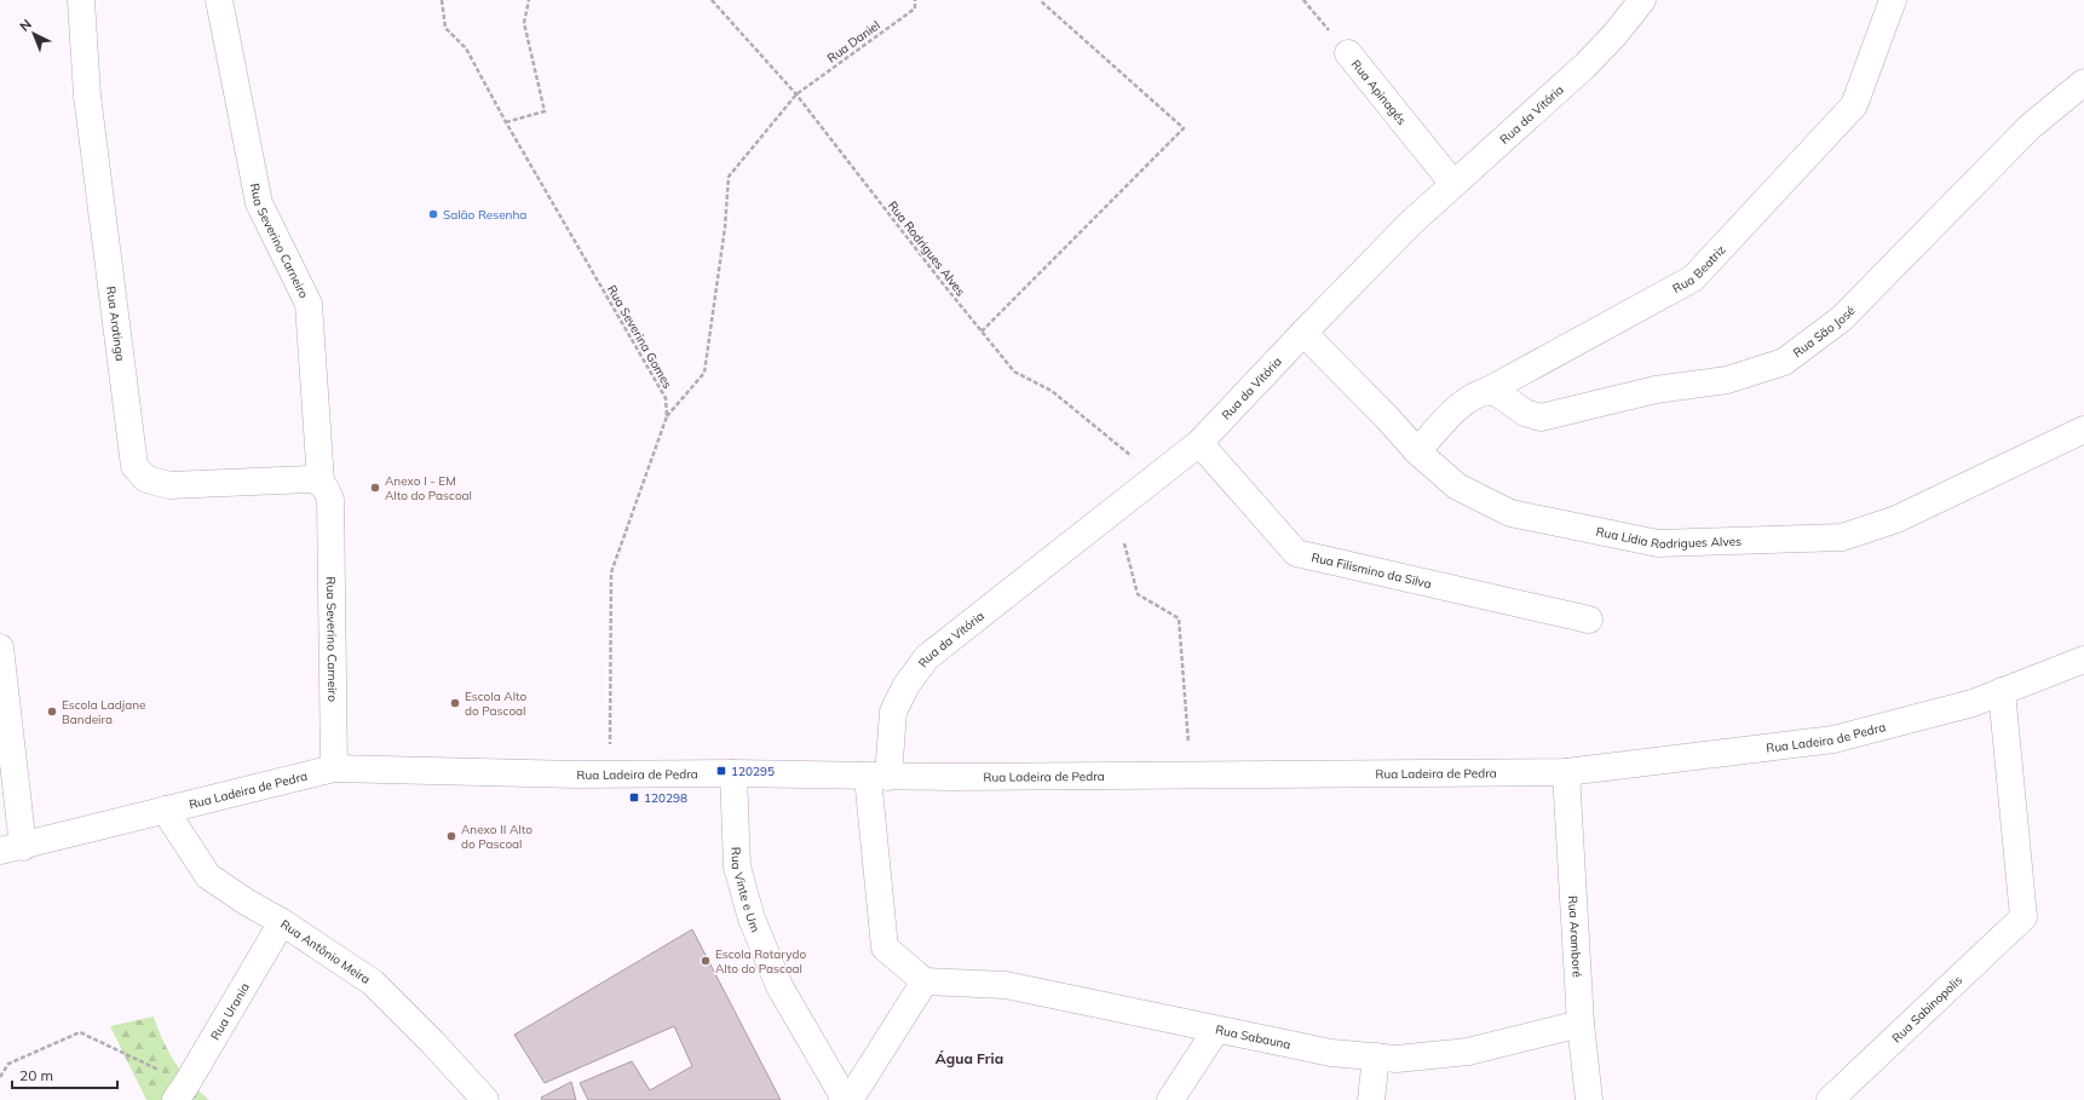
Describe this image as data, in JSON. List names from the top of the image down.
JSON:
{
  "streets": {
    "street": [
      "Rua Apinagés",
      "Rua da Vitória",
      "Rua Severino Carneiro",
      "Rua Beatriz",
      "Rua Aratinga",
      "Rua São José",
      "Rua Lídia Rodrigues Alves",
      "Rua Filismino da Silva",
      "Rua Ladeira de Pedra",
      "Rua Vinte e Um",
      "Rua Aramboré",
      "Rua Antônio Meira",
      "Rua Sabinopolis",
      "Rua Urania",
      "Rua Sabauna"
    ],
    "path": ["Rua Daniel", "Rua Rodrigues Alves", "Rua Severina Gomes"]
  },
  "crossings": [
    ["Rua Daniel", "Rua Rodrigues Alves"],
    ["Rua Apinagés", "Rua da Vitória"],
    ["Rua da Vitória", "Rua Rodrigues Alves"],
    ["Rua da Vitória", "Rua Lídia Rodrigues Alves"],
    ["Rua da Vitória", "Rua Filismino da Silva"],
    ["Rua da Vitória", "Rua Ladeira de Pedra"],
    ["Rua da Vitória", "Rua Sabauna"],
    ["Rua Severino Carneiro", "Rua Aratinga"],
    ["Rua Severino Carneiro", "Rua Ladeira de Pedra"],
    ["Rua Beatriz", "Rua São José"],
    ["Rua Beatriz", "Rua Lídia Rodrigues Alves"],
    ["Rua Severina Gomes", "Rua Ladeira de Pedra"],
    ["Rua Ladeira de Pedra", "Rua Vinte e Um"],
    ["Rua Ladeira de Pedra", "Rua Aramboré"],
    ["Rua Ladeira de Pedra", "Rua Antônio Meira"],
    ["Rua Ladeira de Pedra", "Rua Sabinopolis"],
    ["Rua Aramboré", "Rua Sabauna"],
    ["Rua Antônio Meira", "Rua Urania"]
  ],
  "districts": ["Água Fria"],
  "places": {
    "other": [
      "Salão Resenha",
      "Anexo I - EM Alto do Pascoal",
      "Escola Alto do Pascoal",
      "Escola Ladjane Bandeira",
      "Anexo II Alto do Pascoal",
      "Escola Rotarydo Alto do Pascoal"
    ],
    "transit": ["120295", "120298"]
  },
  "scale_bar": "20 m",
  "north": "top left"
}
